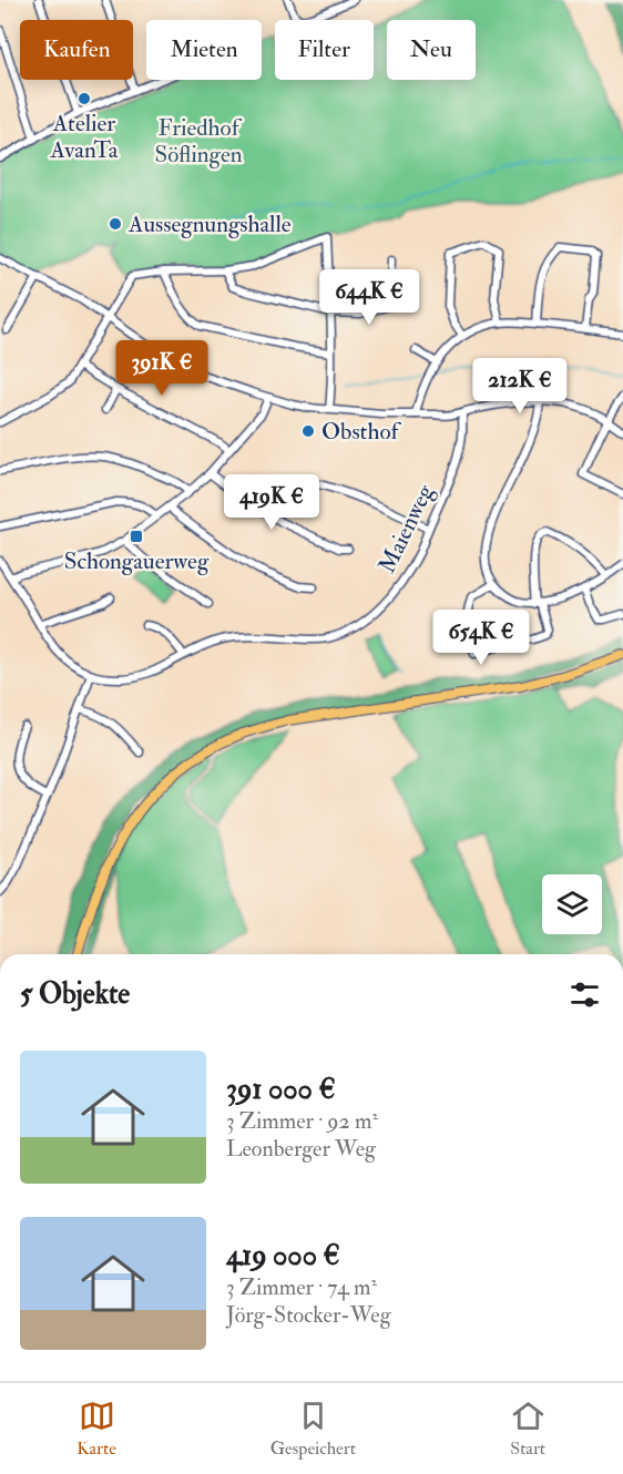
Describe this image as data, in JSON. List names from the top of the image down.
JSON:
{
  "streets": {
    "street": ["Maienweg"]
  },
  "parks": ["Friedhof Söflingen"],
  "places": {
    "other": ["Atelier AvanTa", "Aussegnungshalle", "Obsthof"],
    "transit": ["Schongauerweg"]
  },
  "page": {
    "chip": [
      "Kaufen",
      "Mieten",
      "Filter",
      "Neu"
    ],
    "price": [
      "644K €",
      "391K €",
      "212K €",
      "419K €",
      "654K €"
    ],
    "heading": "5 Objekte",
    "list": [
      {
        "name": "391 000 €",
        "note": "3 Zimmer · 92 m² · Leonberger Weg"
      },
      {
        "name": "419 000 €",
        "note": "3 Zimmer · 74 m² · Jörg-Stocker-Weg"
      }
    ],
    "tabs": ["Karte", "Gespeichert", "Start"]
  }
}
